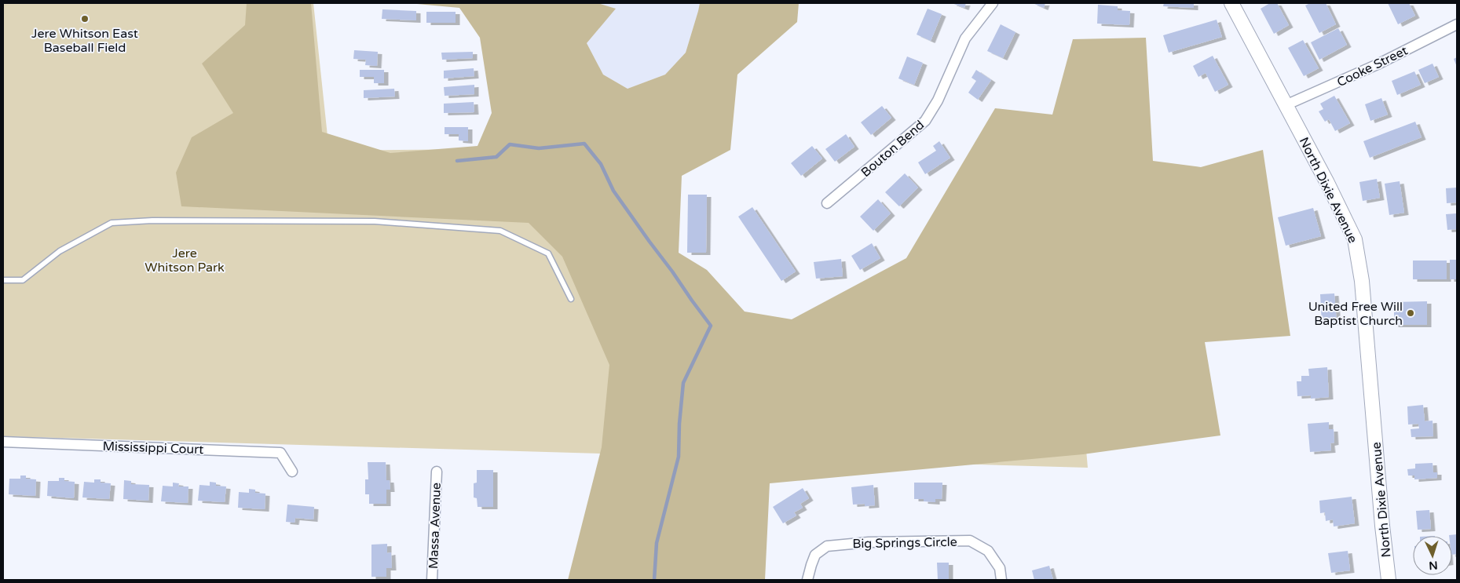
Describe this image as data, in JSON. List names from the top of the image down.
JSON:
{
  "streets": {
    "street": [
      "Cooke Street",
      "Bouton Bend",
      "North Dixie Avenue",
      "Mississippi Court",
      "Massa Avenue",
      "Big Springs Circle"
    ]
  },
  "crossings": [
    ["Cooke Street", "North Dixie Avenue"]
  ],
  "parks": ["Jere Whitson Park"],
  "places": ["Jere Whitson East Baseball Field", "United Free Will Baptist Church"],
  "north": "bottom"
}
